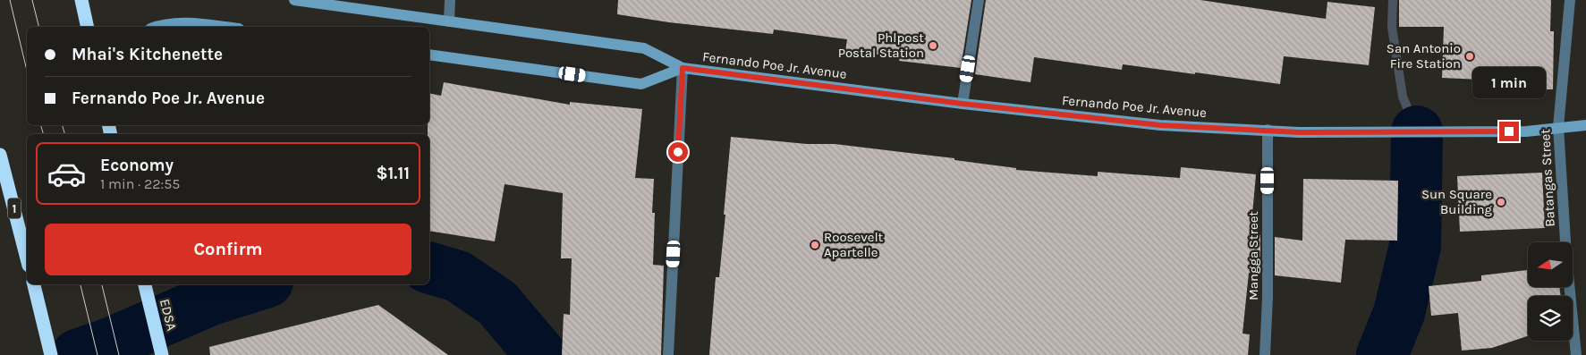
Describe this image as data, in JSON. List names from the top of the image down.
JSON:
{
  "streets": {
    "highway": ["1", "EDSA"],
    "main road": ["Fernando Poe Jr. Avenue"],
    "street": ["Batangas Street", "Mangga Street"]
  },
  "crossings": [
    ["Fernando Poe Jr. Avenue", "Batangas Street"],
    ["Fernando Poe Jr. Avenue", "Mangga Street"]
  ],
  "places": [
    "Phlpost Postal Station",
    "San Antonio Fire Station",
    "Sun Square Building",
    "Roosevelt Apartelle"
  ],
  "north": "left",
  "page": {
    "banner": ["Mhai's Kitchenette", "Fernando Poe Jr. Avenue"],
    "bubble": "1 min",
    "list": [
      {
        "name": "Economy",
        "note": "1 min · 22:55",
        "value": "$1.11"
      }
    ],
    "buttons": "Confirm"
  }
}
